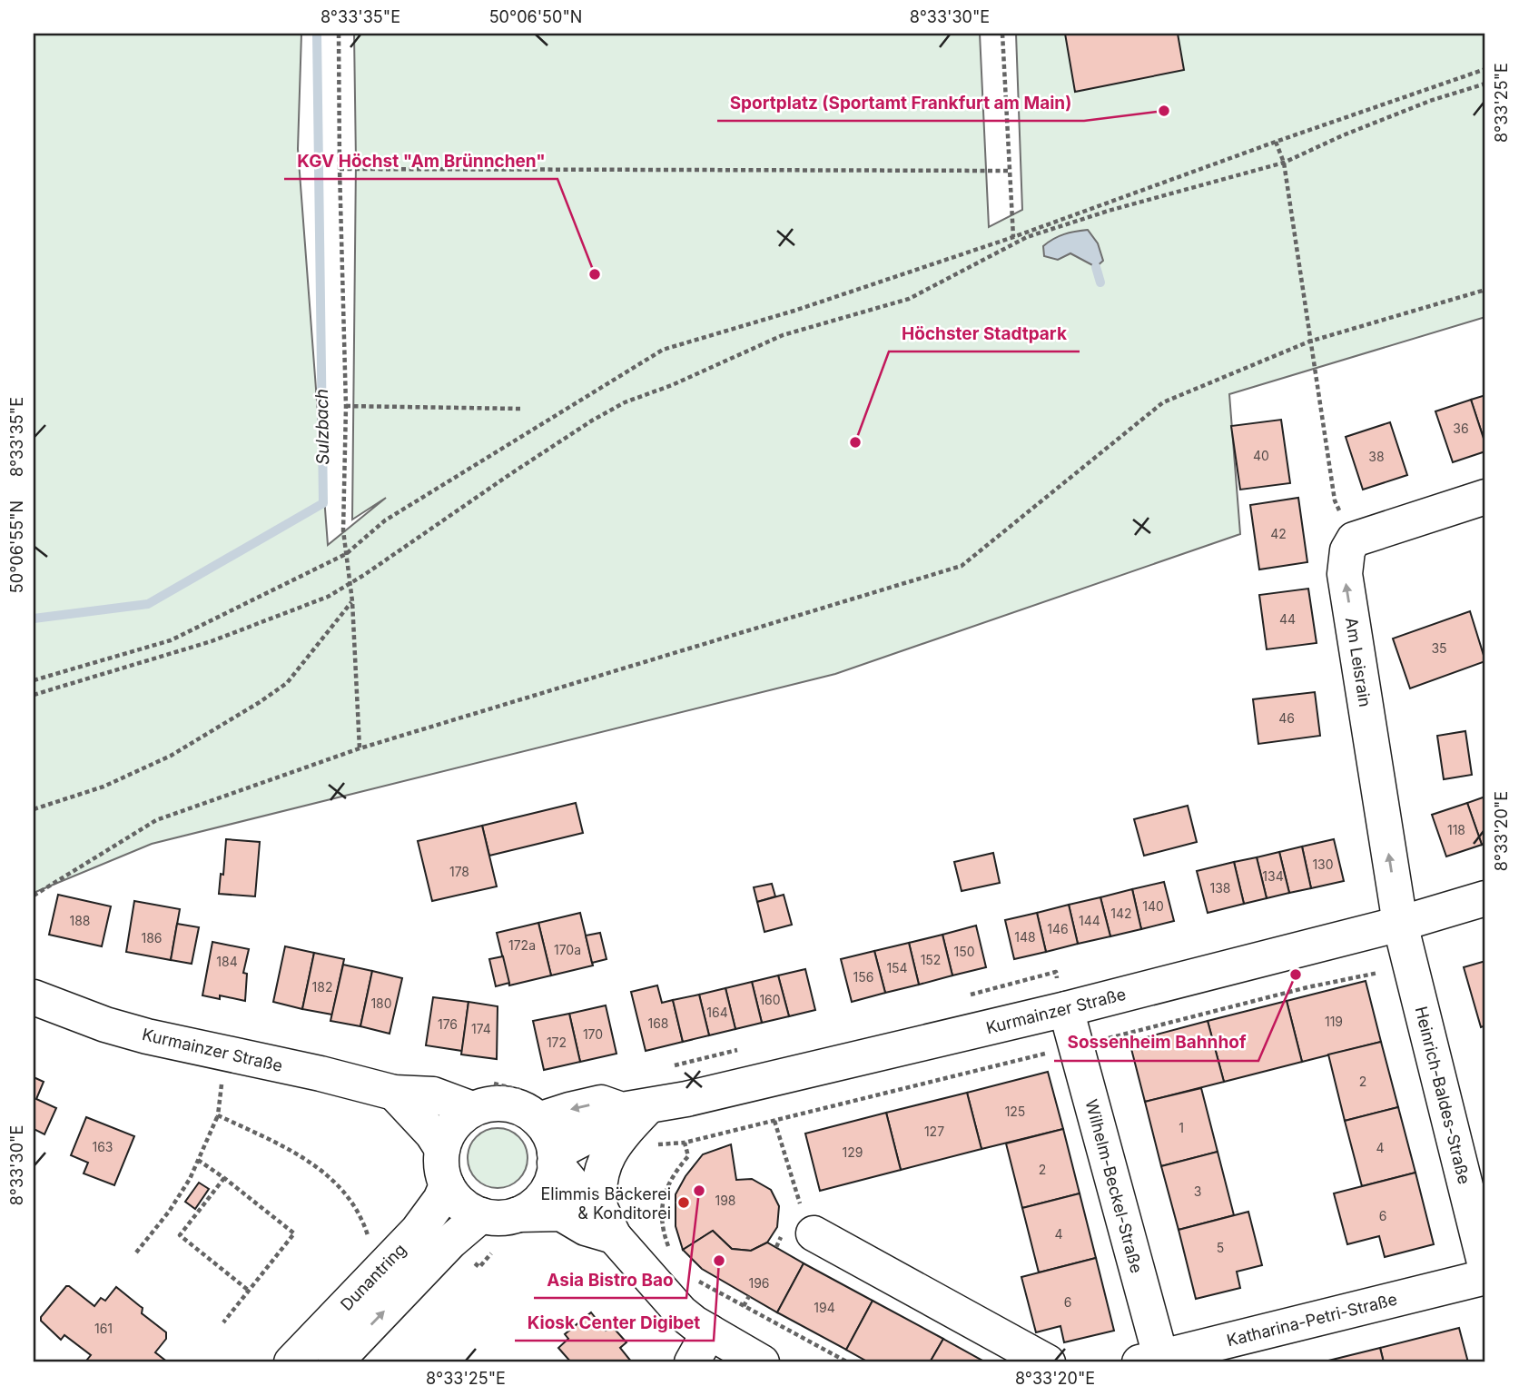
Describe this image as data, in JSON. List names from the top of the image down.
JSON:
{
  "streets": {
    "street": [
      "Am Leisrain",
      "Kurmainzer Straße",
      "Heinrich-Baldes-Straße",
      "Wilhelm-Beckel-Straße",
      "Dunantring",
      "Katharina-Petri-Straße"
    ]
  },
  "crossings": [
    ["Am Leisrain", "Kurmainzer Straße"],
    ["Am Leisrain", "Heinrich-Baldes-Straße"],
    ["Kurmainzer Straße", "Heinrich-Baldes-Straße"],
    ["Kurmainzer Straße", "Wilhelm-Beckel-Straße"],
    ["Kurmainzer Straße", "Dunantring"],
    ["Wilhelm-Beckel-Straße", "Katharina-Petri-Straße"]
  ],
  "one_way": ["Am Leisrain"],
  "water": ["Sulzbach"],
  "places": [
    "Sportplatz (Sportamt Frankfurt am Main)",
    "KGV Höchst \"Am Brünnchen\"",
    "Höchster Stadtpark",
    "Sossenheim Bahnhof",
    "Asia Bistro Bao",
    "Elimmis Bäckerei & Konditorei",
    "Kiosk Center Digibet"
  ],
  "house_numbers": [
    "36",
    "40",
    "38",
    "42",
    "44",
    "35",
    "46",
    "118",
    "130",
    "178",
    "134",
    "138",
    "140",
    "142",
    "188",
    "144",
    "146",
    "148",
    "186",
    "172a",
    "170a",
    "150",
    "152",
    "184",
    "154",
    "156",
    "182",
    "160",
    "180",
    "164",
    "119",
    "168",
    "176",
    "174",
    "170",
    "172",
    "2",
    "125",
    "1",
    "127",
    "163",
    "4",
    "129",
    "2",
    "3",
    "198",
    "6",
    "4",
    "5",
    "196",
    "6",
    "194",
    "161"
  ],
  "coordinates": [
    "8°33'35\"E",
    "50°06'50\"N",
    "8°33'30\"E",
    "8°33'25\"E",
    "50°06'55\"N",
    "8°33'20\"E"
  ]
}
